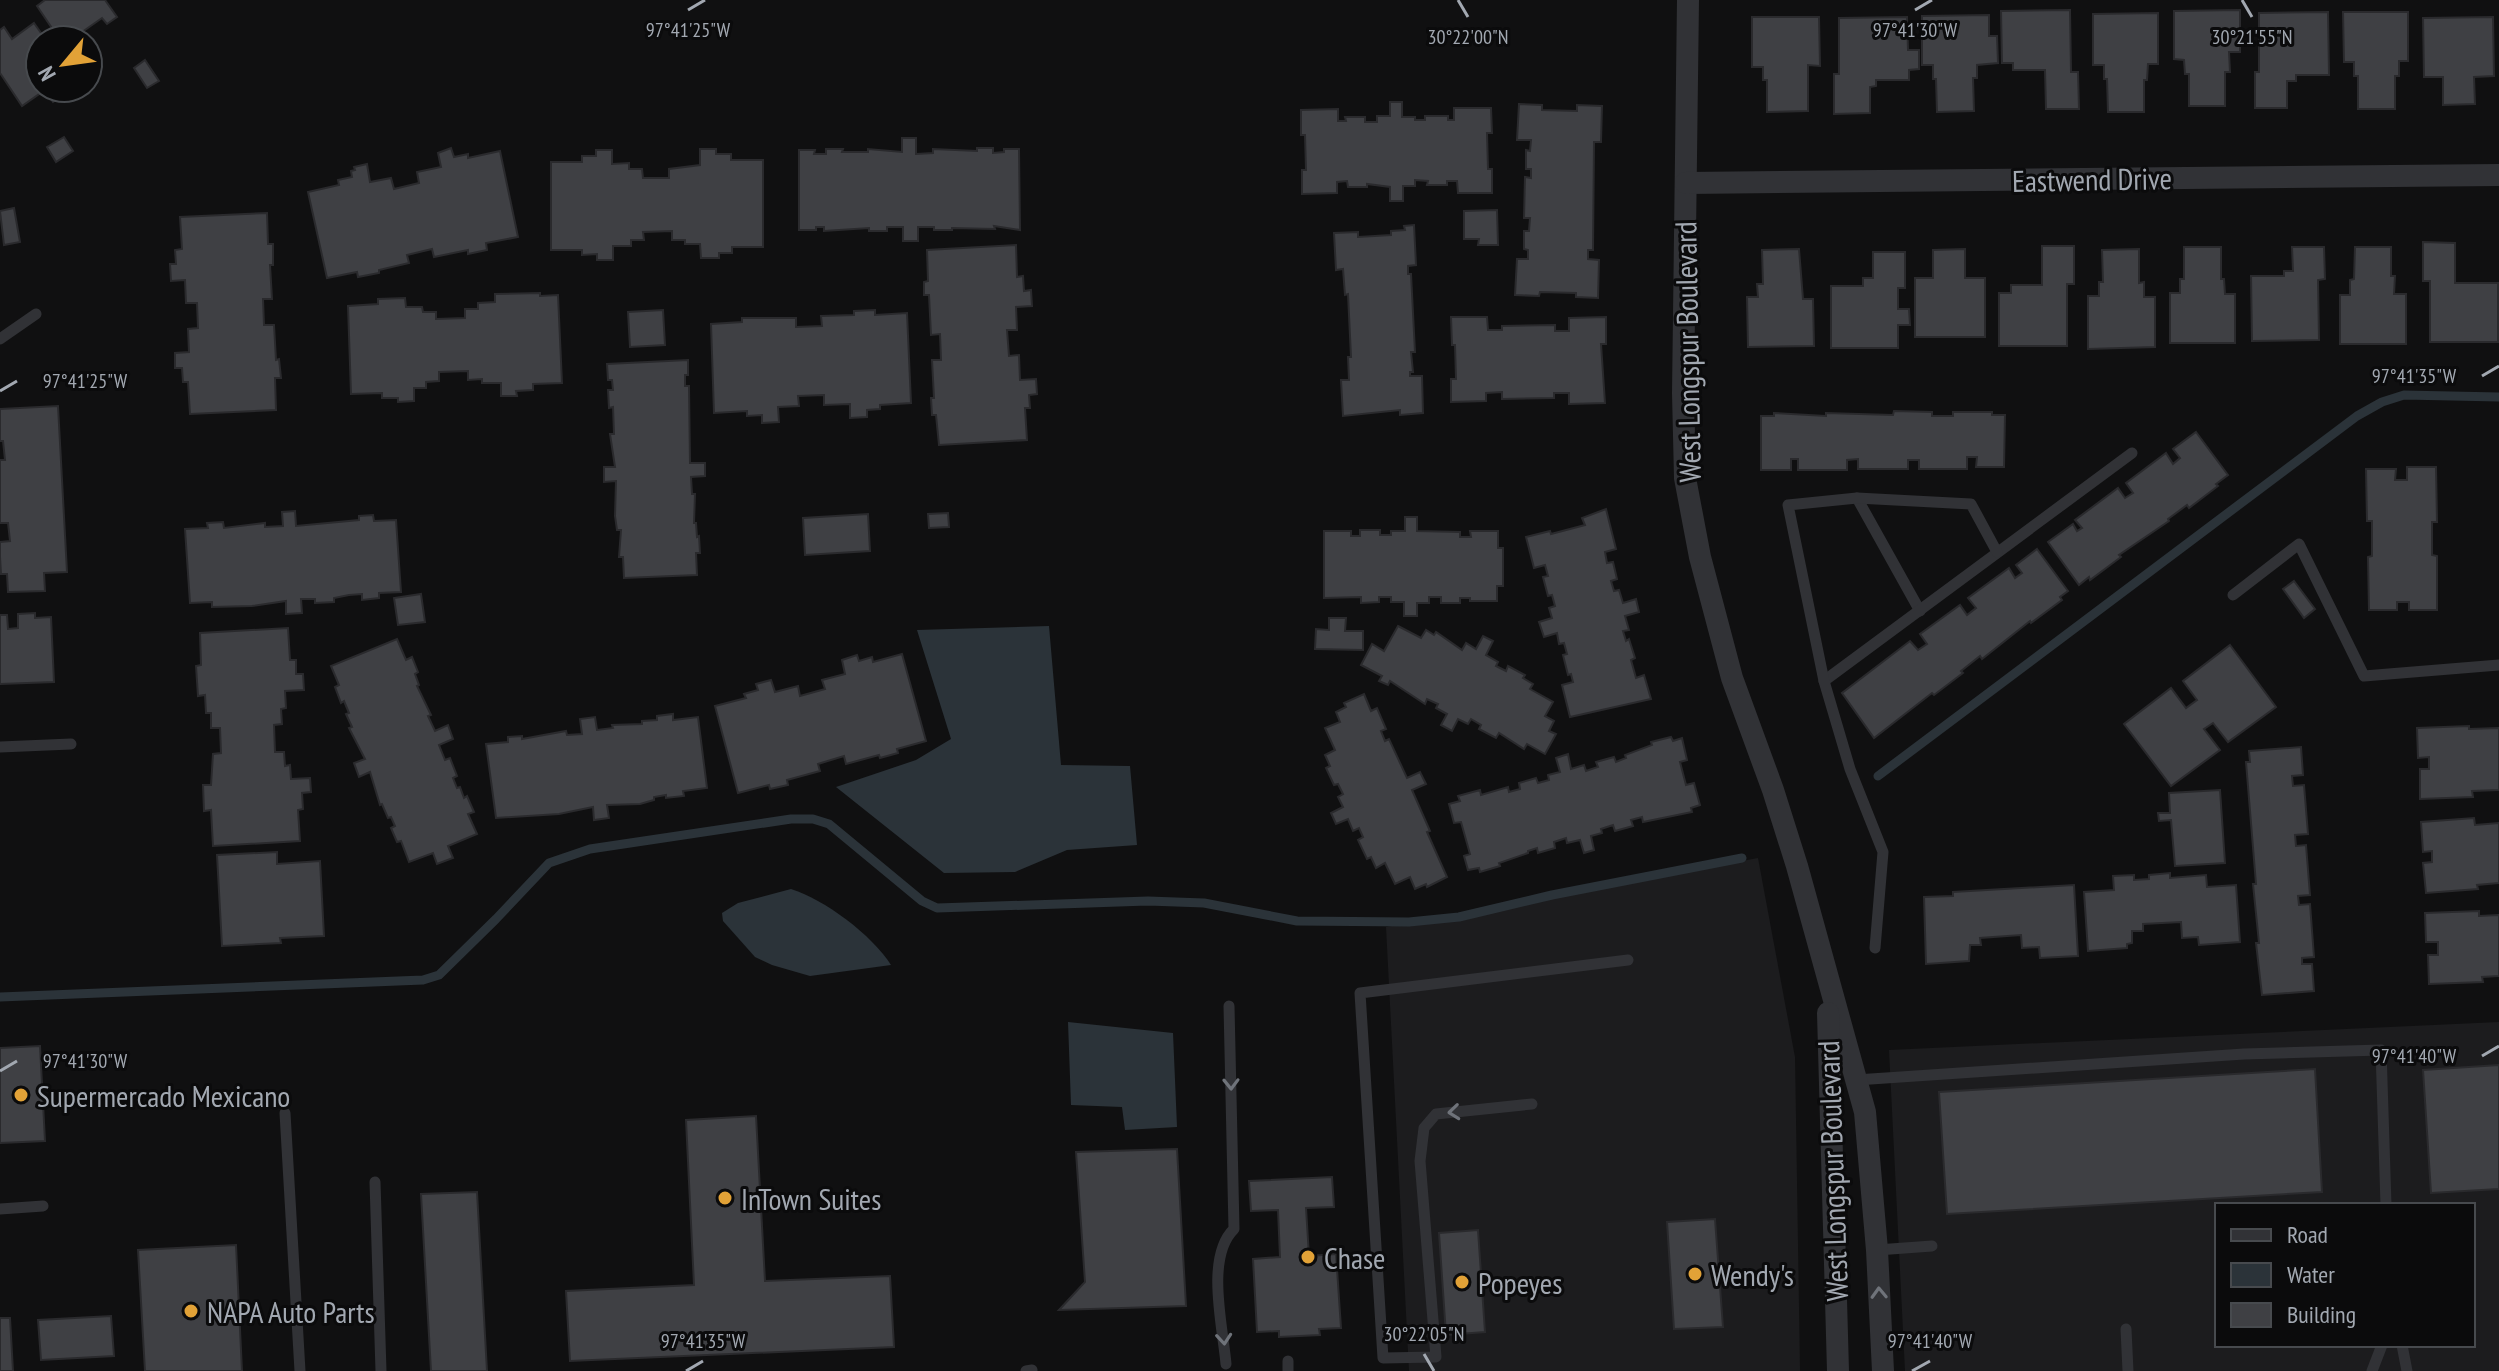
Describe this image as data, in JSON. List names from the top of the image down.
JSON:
{
  "streets": {
    "street": ["Eastwend Drive", "West Longspur Boulevard"]
  },
  "crossings": [
    ["Eastwend Drive", "West Longspur Boulevard"]
  ],
  "places": [
    "Supermercado Mexicano",
    "InTown Suites",
    "Chase",
    "Wendy's",
    "Popeyes",
    "NAPA Auto Parts"
  ],
  "legend": ["Road", "Water", "Building"],
  "north": "bottom left",
  "coordinates": [
    "97°41'25\"W",
    "97°41'30\"W",
    "30°22'00\"N",
    "30°21'55\"N",
    "97°41'35\"W",
    "97°41'40\"W",
    "30°22'05\"N"
  ]
}
